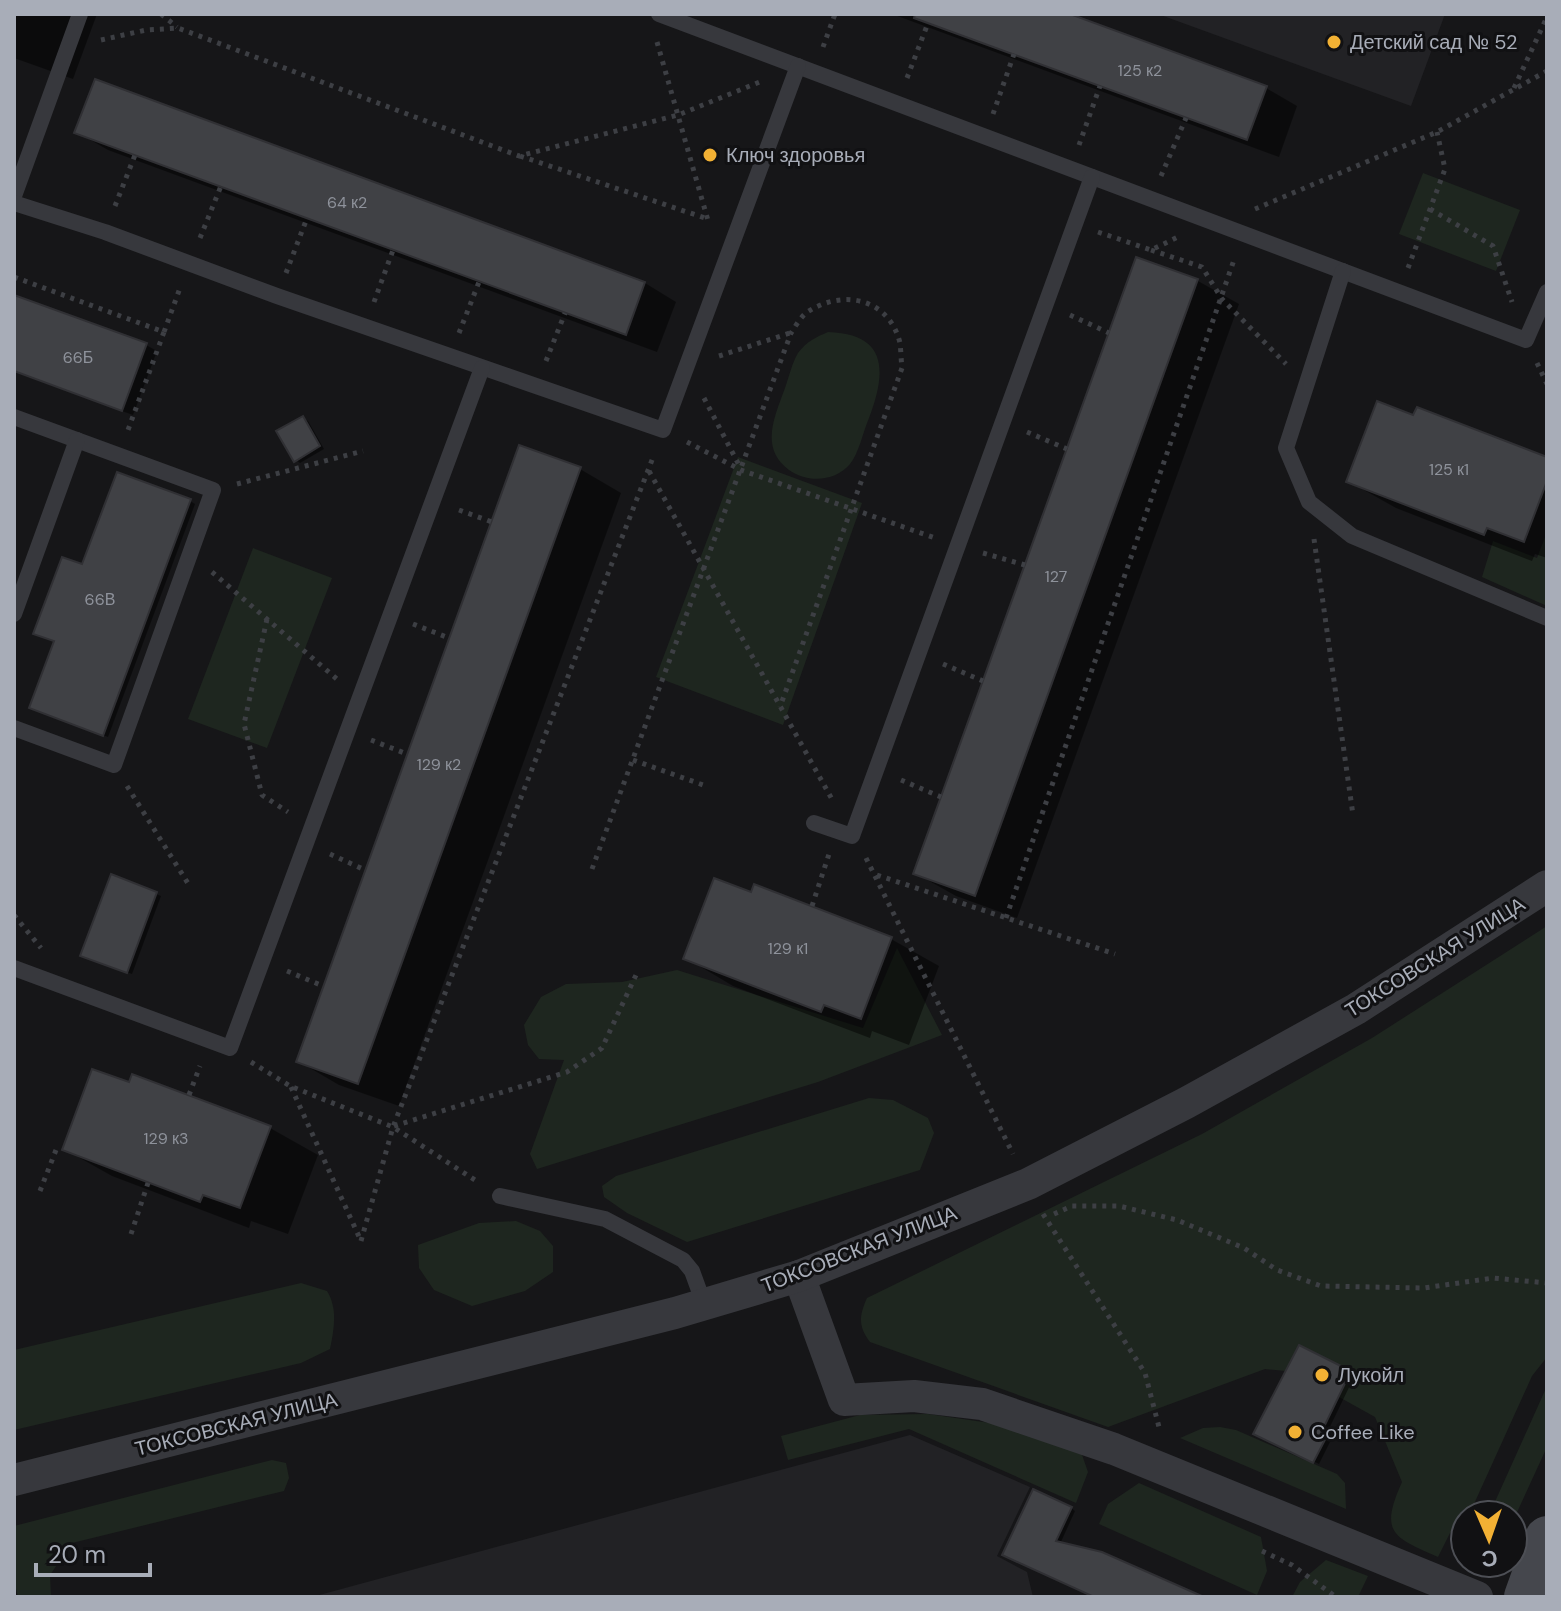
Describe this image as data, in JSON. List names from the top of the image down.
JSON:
{
  "streets": {
    "street": ["ТОКСОВСКАЯ УЛИЦА"]
  },
  "places": [
    "Детский сад № 52",
    "Ключ здоровья",
    "Лукойл",
    "Coffee Like"
  ],
  "house_numbers": [
    "125 к2",
    "64 к2",
    "66Б",
    "125 к1",
    "127",
    "66В",
    "129 к2",
    "129 к1",
    "129 к3"
  ],
  "scale_bar": "20 m",
  "north": "bottom"
}
